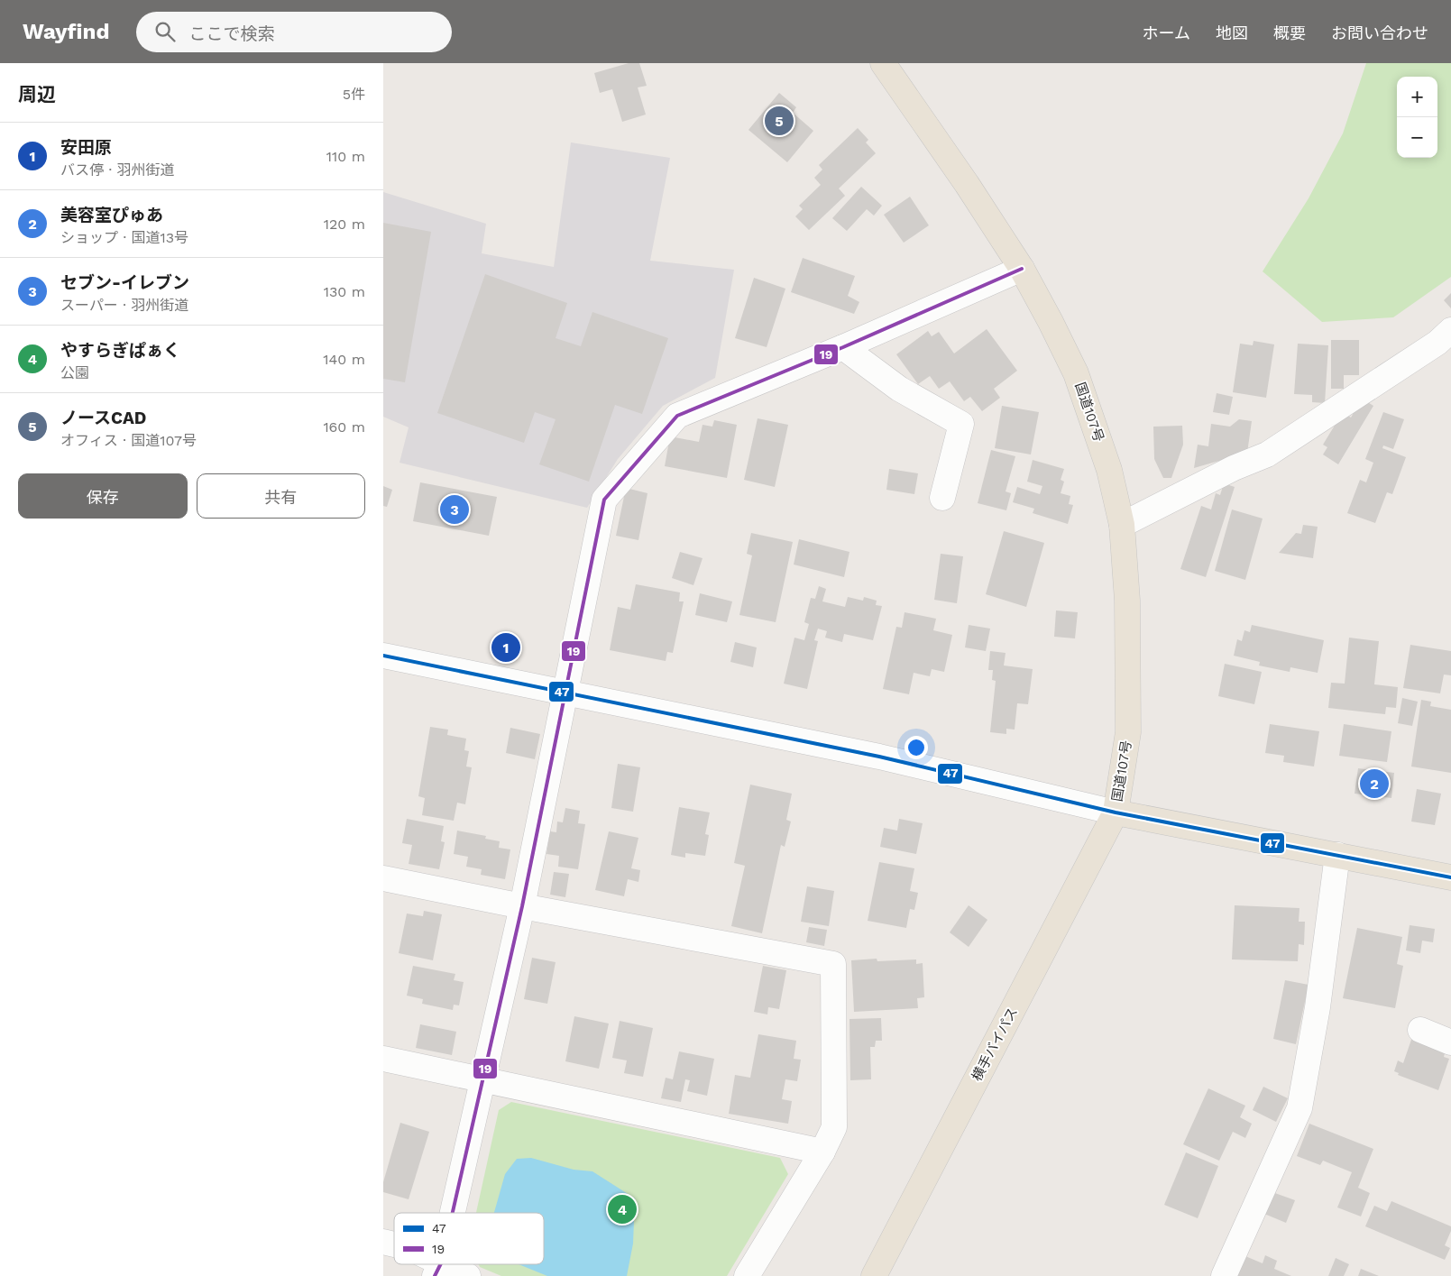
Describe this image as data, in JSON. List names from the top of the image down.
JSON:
{
  "streets": {
    "highway": ["国道107号", "横手バイパス"]
  },
  "crossings": [
    ["国道107号", "横手バイパス"]
  ],
  "lines": ["transit line 19", "transit line 47"],
  "legend": ["47", "19"],
  "page": {
    "header": "Wayfind",
    "search": "ここで検索",
    "nav": [
      "ホーム",
      "地図",
      "概要",
      "お問い合わせ"
    ],
    "heading": ["周辺", "5件"],
    "map_buttons": ["+", "−"],
    "pins": [
      "5",
      "3",
      "1",
      "2",
      "4"
    ],
    "list": [
      {
        "mark": "1",
        "name": "安田原",
        "note": "バス停 · 羽州街道",
        "value": "110 m"
      },
      {
        "mark": "2",
        "name": "美容室ぴゅあ",
        "note": "ショップ · 国道13号",
        "value": "120 m"
      },
      {
        "mark": "3",
        "name": "セブン-イレブン",
        "note": "スーパー · 羽州街道",
        "value": "130 m"
      },
      {
        "mark": "4",
        "name": "やすらぎぱぁく",
        "note": "公園",
        "value": "140 m"
      },
      {
        "mark": "5",
        "name": "ノースCAD",
        "note": "オフィス · 国道107号",
        "value": "160 m"
      }
    ],
    "buttons": ["保存", "共有"]
  }
}
